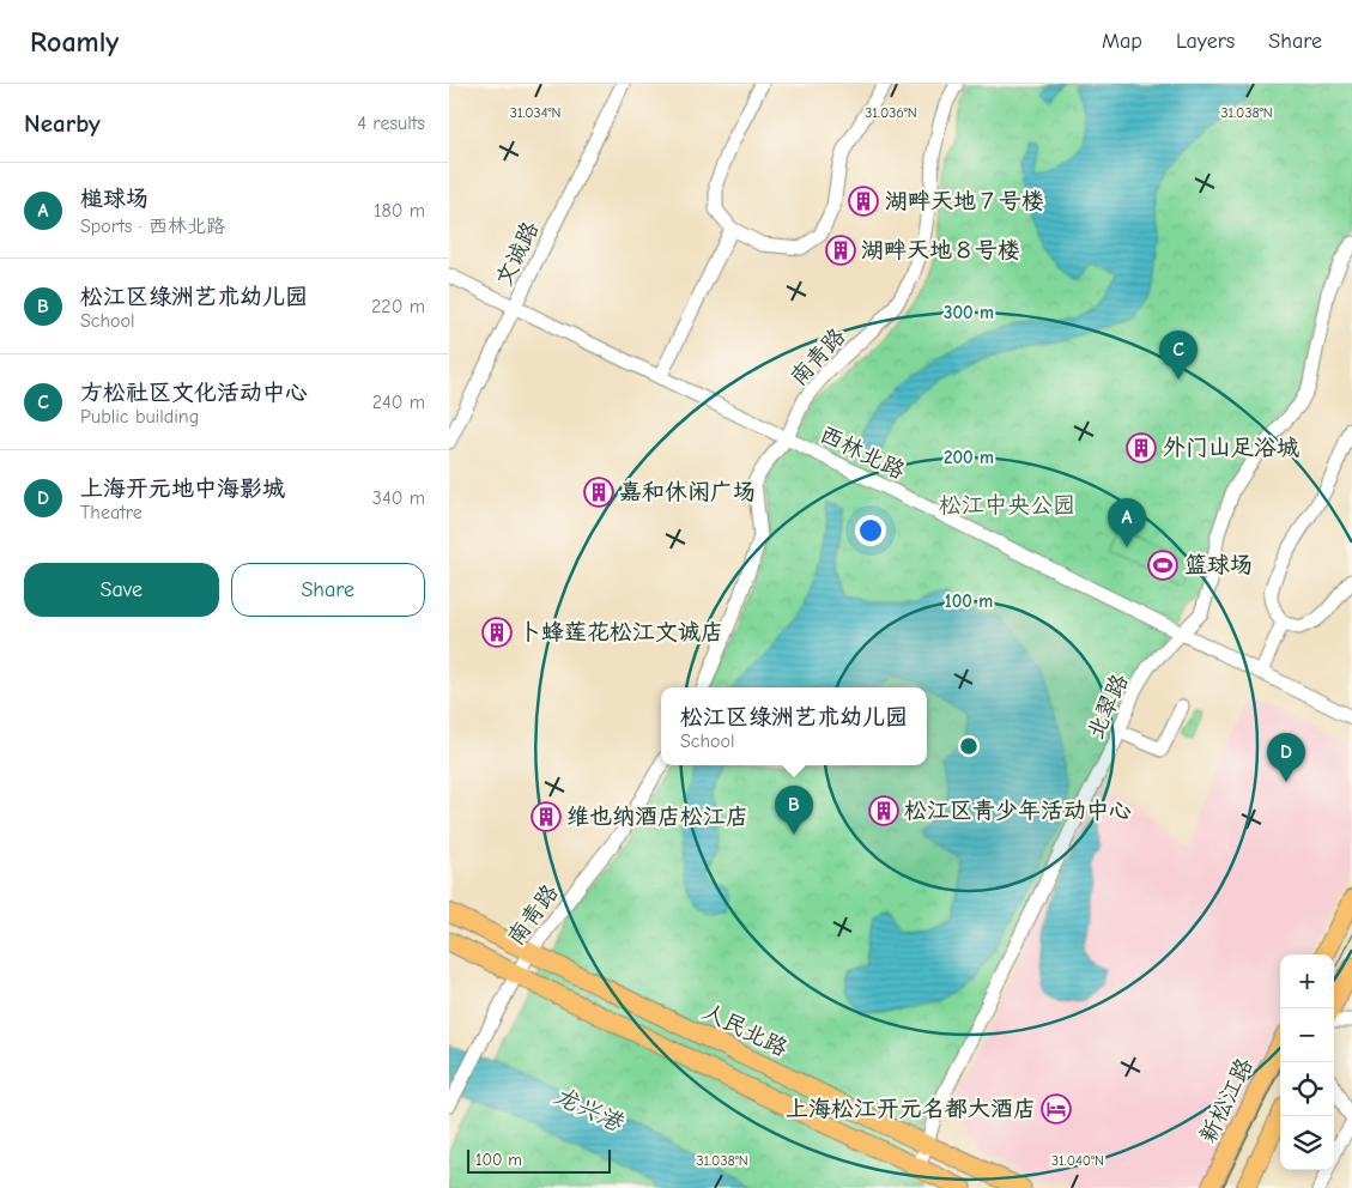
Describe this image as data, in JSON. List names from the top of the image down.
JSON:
{
  "streets": {
    "main road": ["人民北路", "新松江路"],
    "street": [
      "文诚路",
      "南青路",
      "西林北路",
      "北翠路"
    ]
  },
  "crossings": [
    ["文诚路", "西林北路"],
    ["南青路", "西林北路"],
    ["南青路", "人民北路"],
    ["西林北路", "北翠路"],
    ["北翠路", "人民北路"]
  ],
  "water": ["龙兴港"],
  "parks": ["松江中央公园"],
  "places": {
    "building": [
      "湖畔天地７号楼",
      "湖畔天地８号楼",
      "外门山足浴城",
      "嘉和休闲广场",
      "卜蜂莲花松江文诚店",
      "松江区青少年活动中心",
      "维也纳酒店松江店"
    ],
    "sports": ["篮球场"],
    "hotel": ["上海松江开元名都大酒店"]
  },
  "scale_bar": "100 m",
  "page": {
    "header": "Roamly",
    "nav": ["Map", "Layers", "Share"],
    "heading": ["Nearby", "4 results"],
    "list": [
      {
        "mark": "A",
        "name": "槌球场",
        "note": "Sports · 西林北路",
        "value": "180 m"
      },
      {
        "mark": "B",
        "name": "松江区绿洲艺术幼儿园",
        "note": "School",
        "value": "220 m"
      },
      {
        "mark": "C",
        "name": "方松社区文化活动中心",
        "note": "Public building",
        "value": "240 m"
      },
      {
        "mark": "D",
        "name": "上海开元地中海影城",
        "note": "Theatre",
        "value": "340 m"
      }
    ],
    "pins": [
      "C",
      "A",
      "D",
      "B"
    ],
    "buttons": ["Save", "Share"],
    "popup": ["松江区绿洲艺术幼儿园", "School"],
    "map_buttons": ["+", "−"],
    "scale": "100 m"
  },
  "coordinates": [
    "31.034°N",
    "31.036°N",
    "31.038°N",
    "31.040°N"
  ],
  "rings": ["300 m", "200 m", "100 m"]
}
